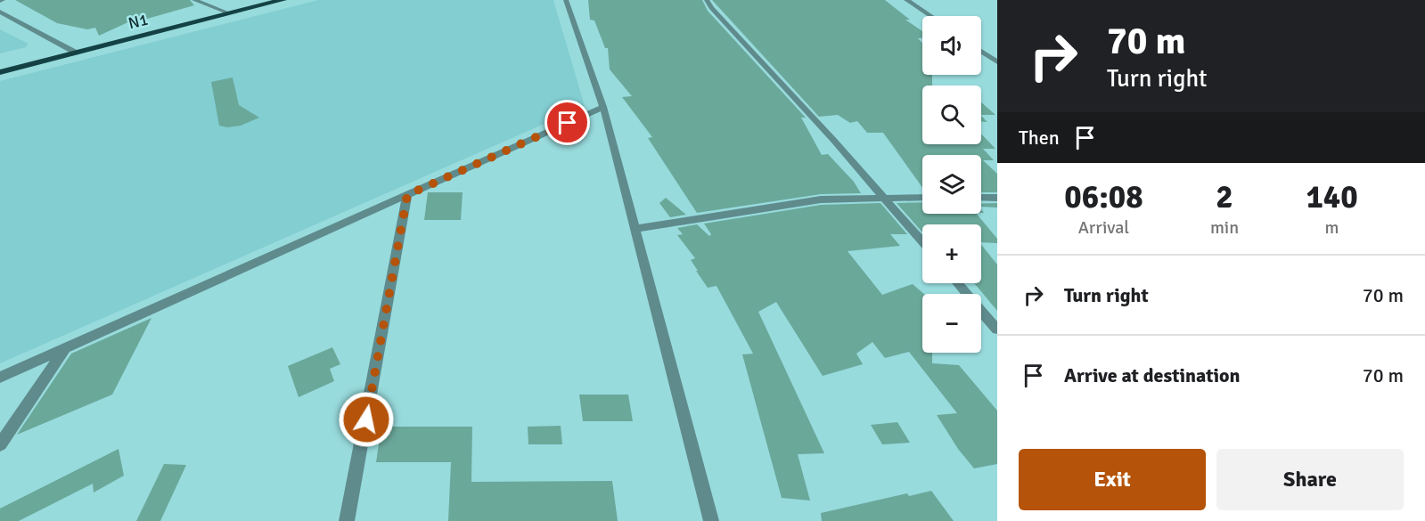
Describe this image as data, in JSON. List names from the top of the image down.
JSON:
{
  "streets": {
    "highway": ["N1"]
  },
  "page": {
    "turn": ["70 m", "Turn right"],
    "map_buttons": ["+", "−"],
    "then": "Then",
    "eta": [
      "06:08",
      "Arrival",
      "2",
      "min",
      "140",
      "m"
    ],
    "list": [
      {
        "name": "Turn right",
        "value": "70 m"
      },
      {
        "name": "Arrive at destination",
        "value": "70 m"
      }
    ],
    "buttons": ["Exit", "Share"]
  }
}
